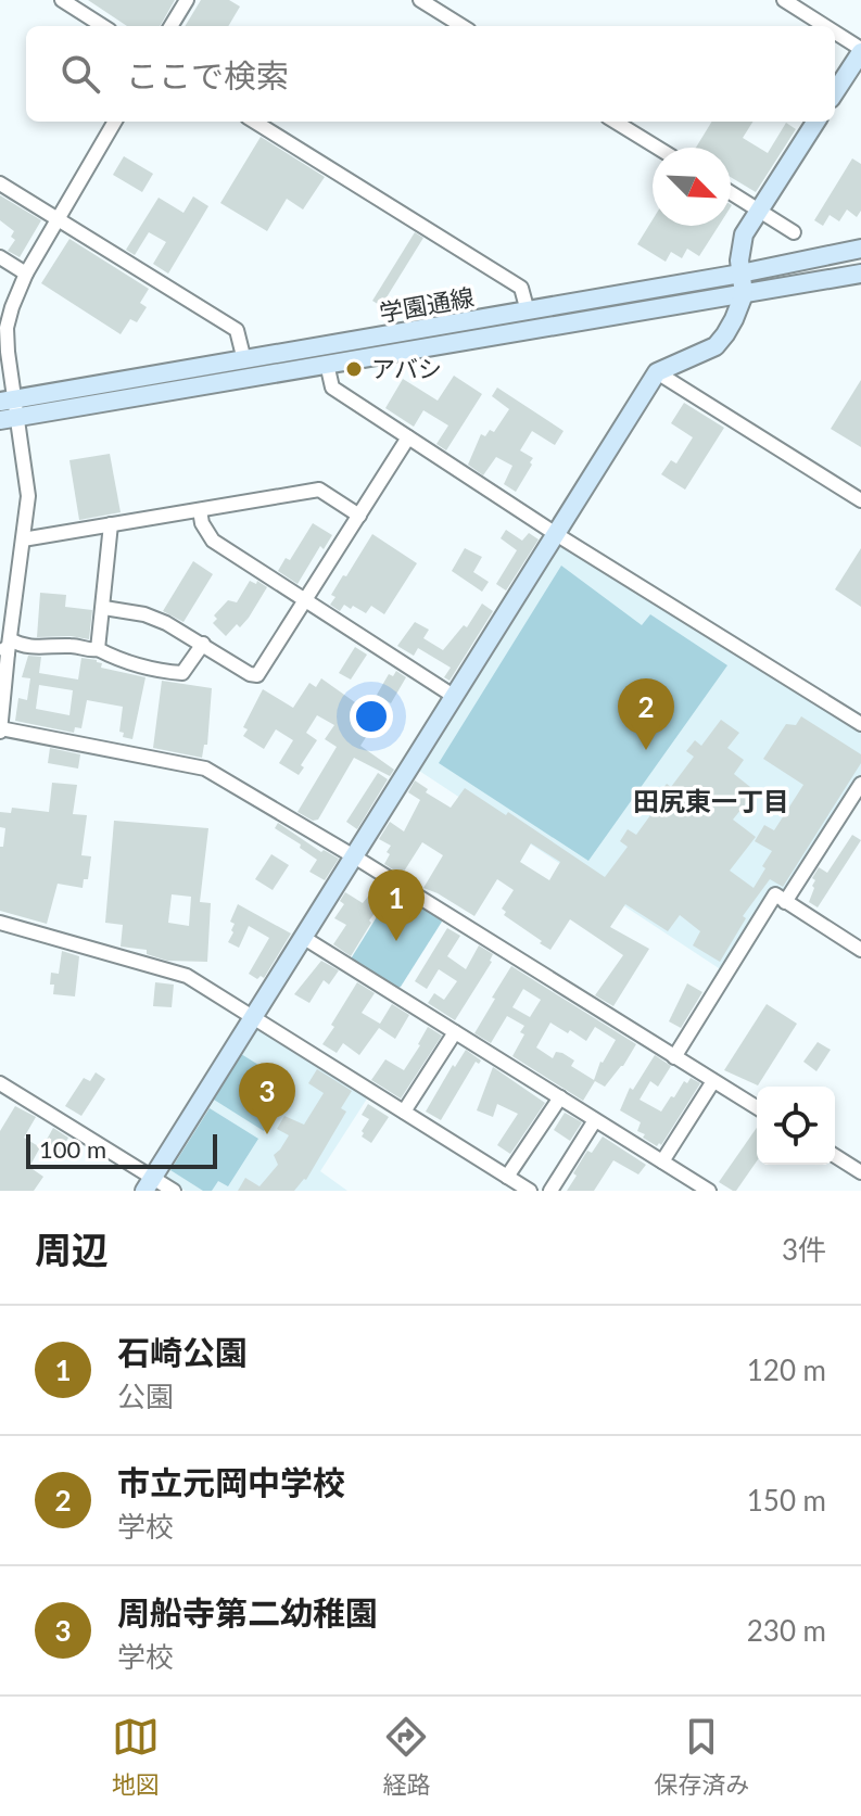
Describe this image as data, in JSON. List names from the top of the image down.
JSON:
{
  "streets": {
    "street": ["学園通線"]
  },
  "districts": ["田尻東一丁目"],
  "places": ["アバシ"],
  "scale_bar": "100 m",
  "north": "bottom right",
  "page": {
    "search": "ここで検索",
    "pins": ["2", "1", "3"],
    "scale": "100 m",
    "heading": ["周辺", "3件"],
    "list": [
      {
        "mark": "1",
        "name": "石崎公園",
        "note": "公園",
        "value": "120 m"
      },
      {
        "mark": "2",
        "name": "市立元岡中学校",
        "note": "学校",
        "value": "150 m"
      },
      {
        "mark": "3",
        "name": "周船寺第二幼稚園",
        "note": "学校",
        "value": "230 m"
      }
    ],
    "nav": ["地図", "経路", "保存済み"]
  }
}
